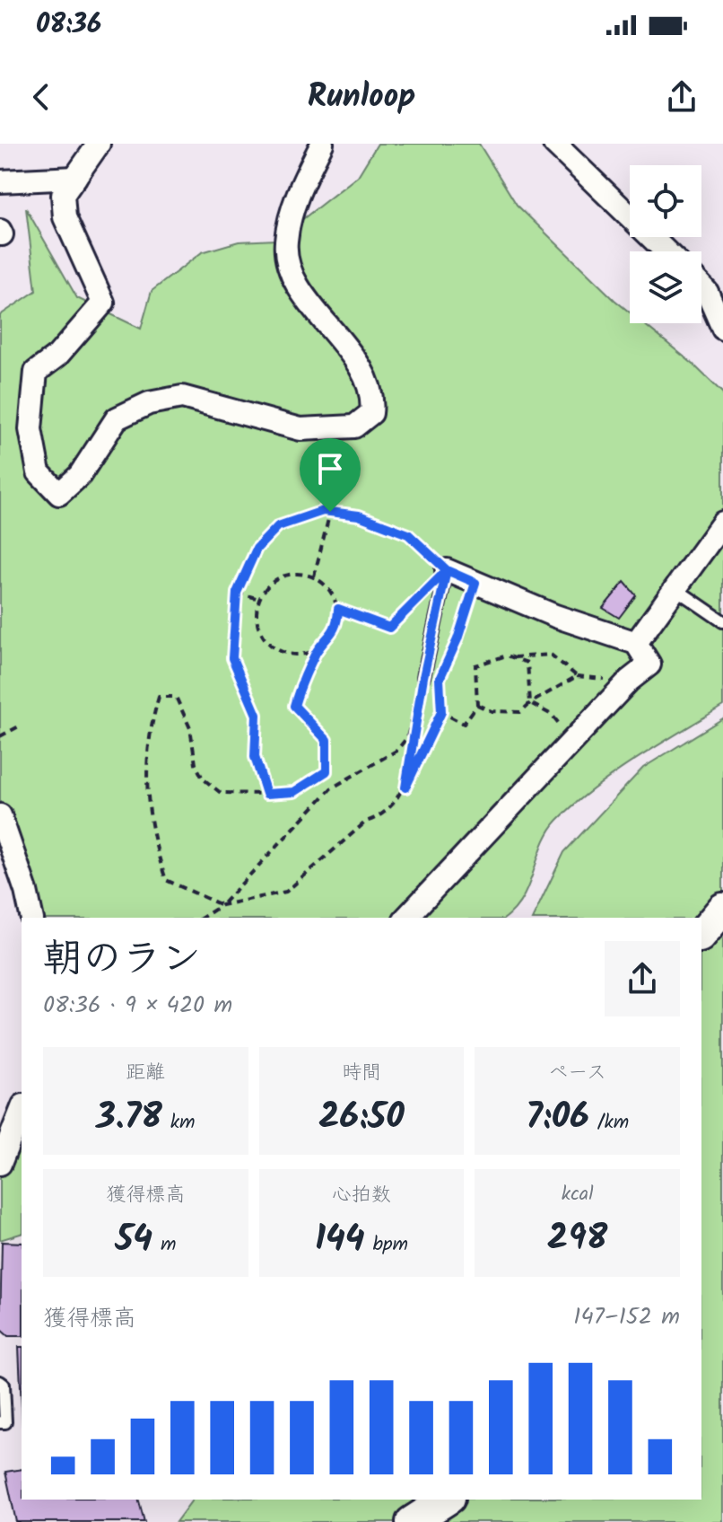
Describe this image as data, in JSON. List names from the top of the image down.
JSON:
{
  "page": {
    "status": "08:36",
    "header": "Runloop",
    "heading": ["朝のラン", "08:36 · 9 × 420 m"],
    "stats": [
      ["距離", "3.78 km"],
      ["時間", "26:50"],
      ["ペース", "7:06 /km"],
      ["獲得標高", "54 m"],
      ["心拍数", "144 bpm"],
      ["kcal", "298"]
    ],
    "chart": ["獲得標高", "147–152 m"]
  }
}
